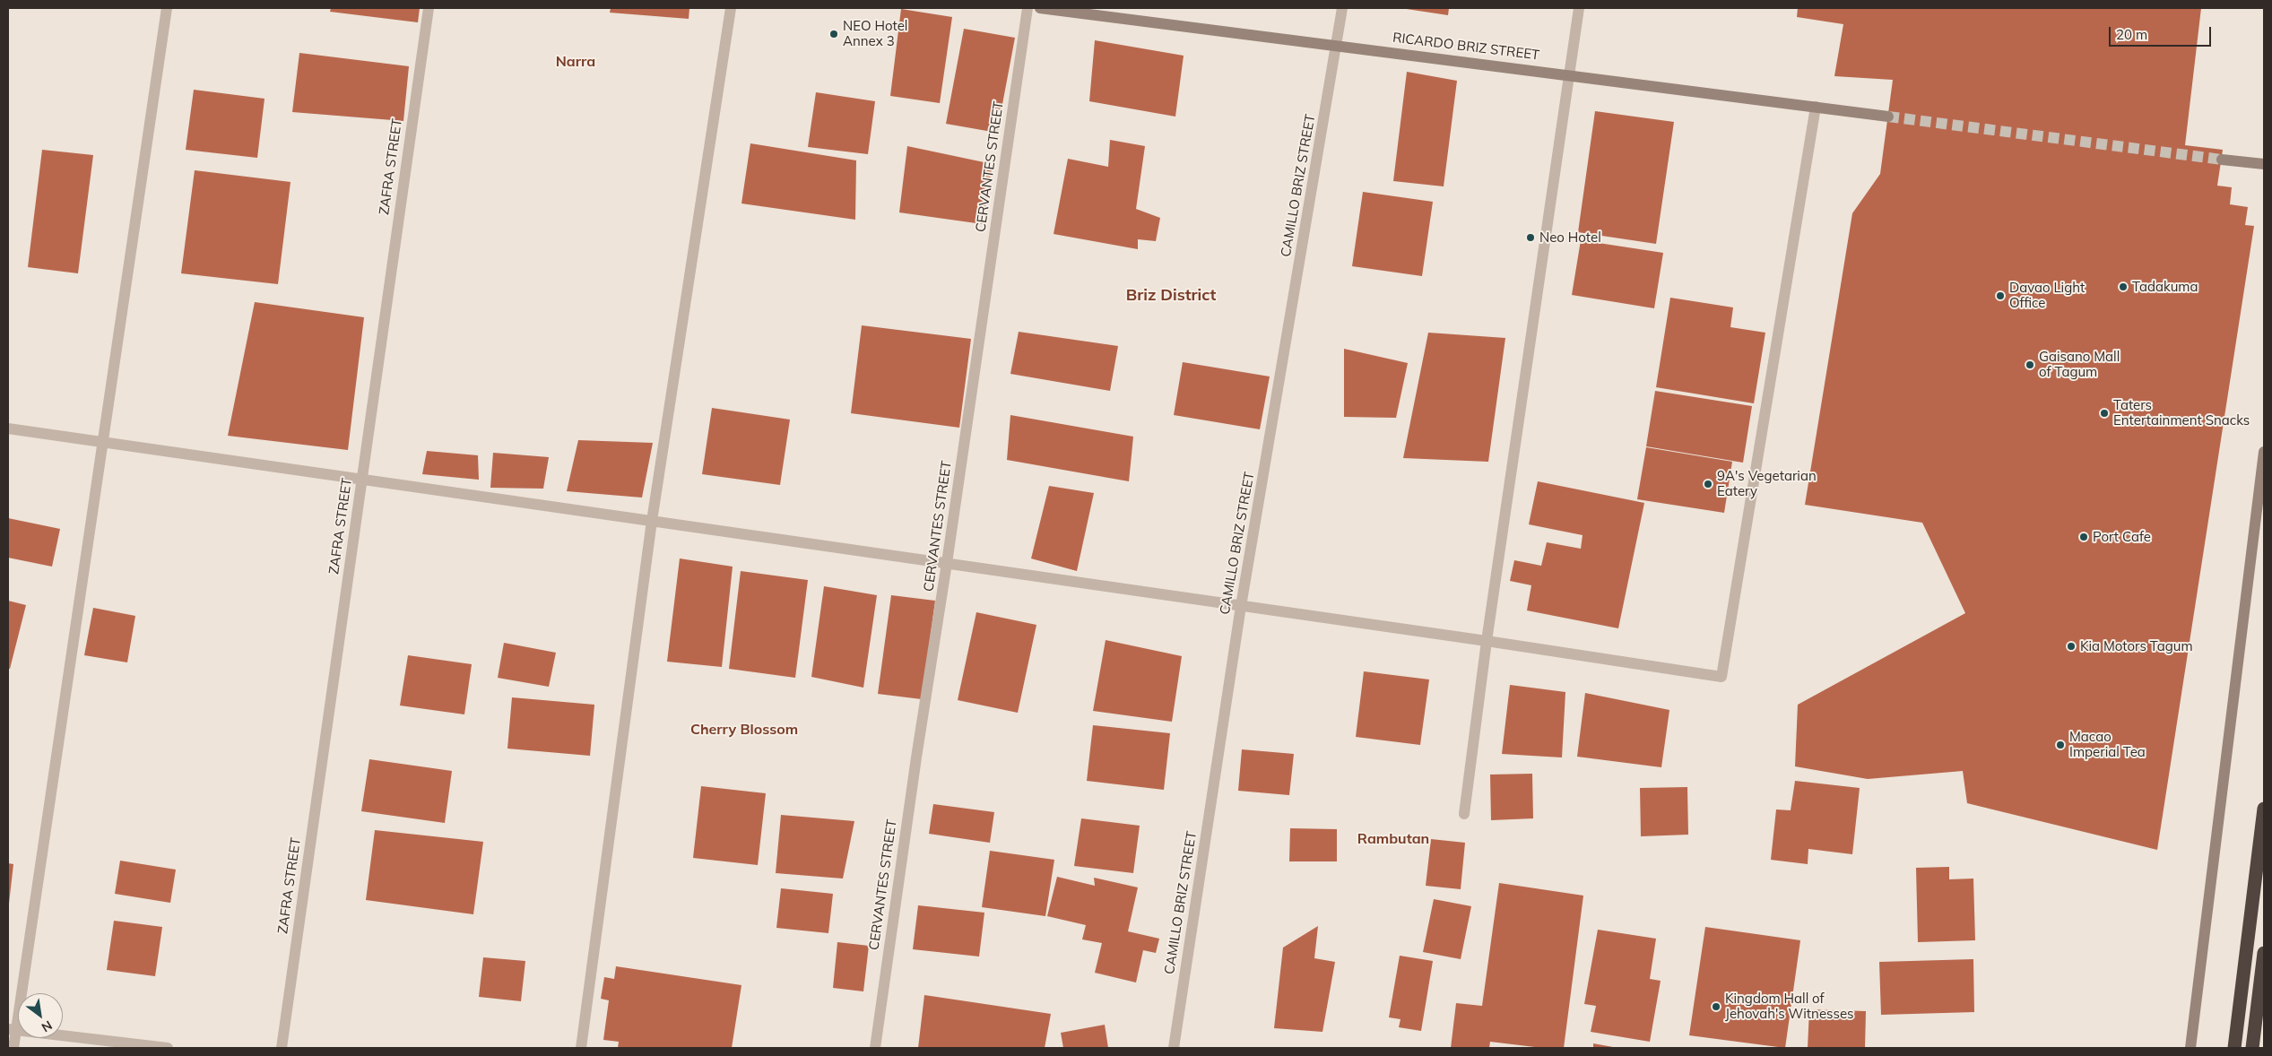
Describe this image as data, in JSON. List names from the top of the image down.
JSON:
{
  "streets": {
    "street": [
      "RICARDO BRIZ STREET",
      "ZAFRA STREET",
      "CERVANTES STREET",
      "CAMILLO BRIZ STREET"
    ]
  },
  "crossings": [
    ["RICARDO BRIZ STREET", "CAMILLO BRIZ STREET"]
  ],
  "districts": [
    "Narra",
    "Briz District",
    "Cherry Blossom",
    "Rambutan"
  ],
  "places": [
    "NEO Hotel Annex 3",
    "Neo Hotel",
    "Tadakuma",
    "Davao Light Office",
    "Gaisano Mall of Tagum",
    "Taters Entertainment Snacks",
    "9A's Vegetarian Eatery",
    "Port Cafe",
    "Kia Motors Tagum",
    "Macao Imperial Tea",
    "Kingdom Hall of Jehovah's Witnesses"
  ],
  "scale_bar": "20 m",
  "north": "bottom right"
}
